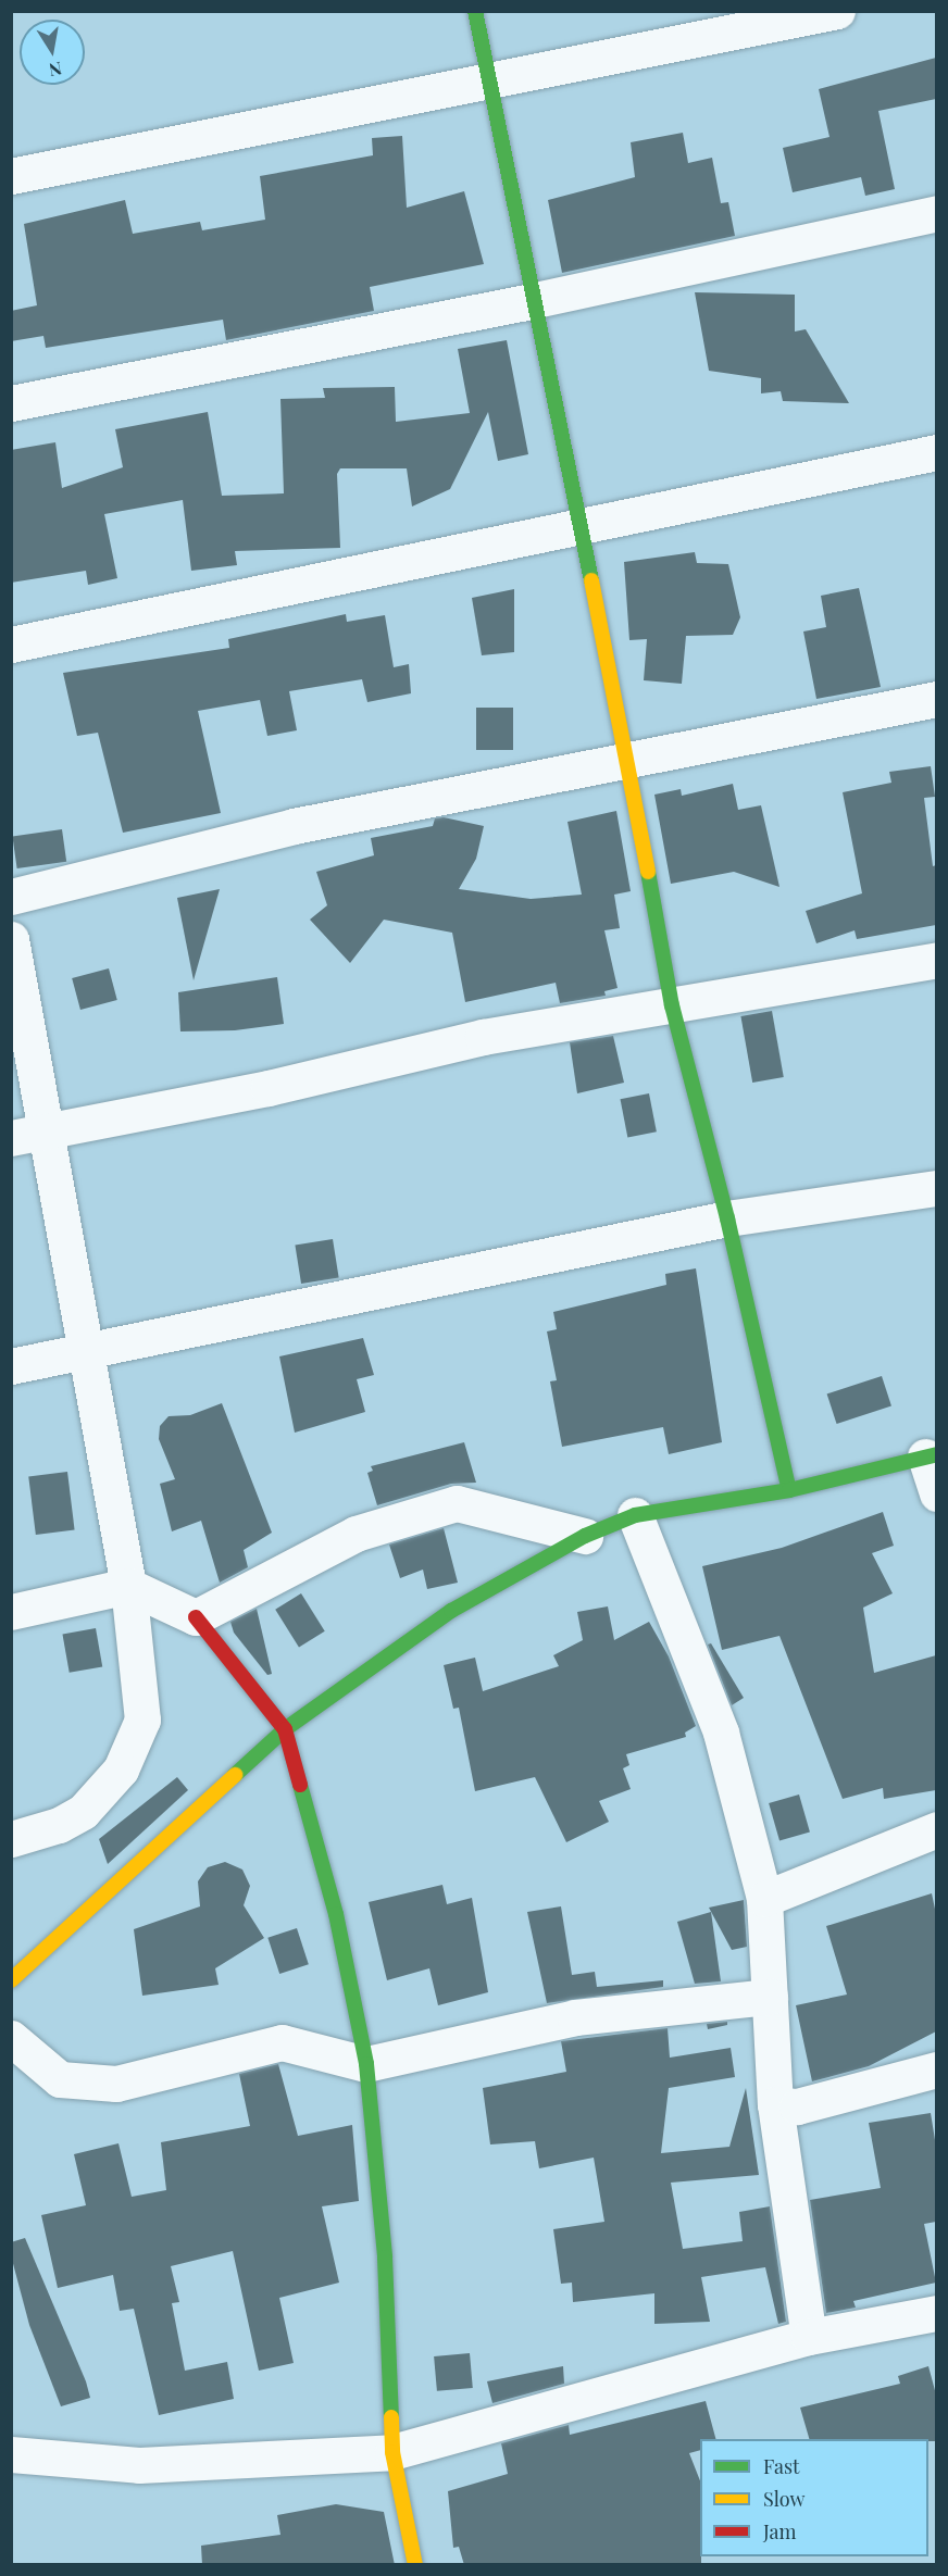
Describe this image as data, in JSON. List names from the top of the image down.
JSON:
{
  "legend": ["Fast", "Slow", "Jam"],
  "north": "bottom"
}
